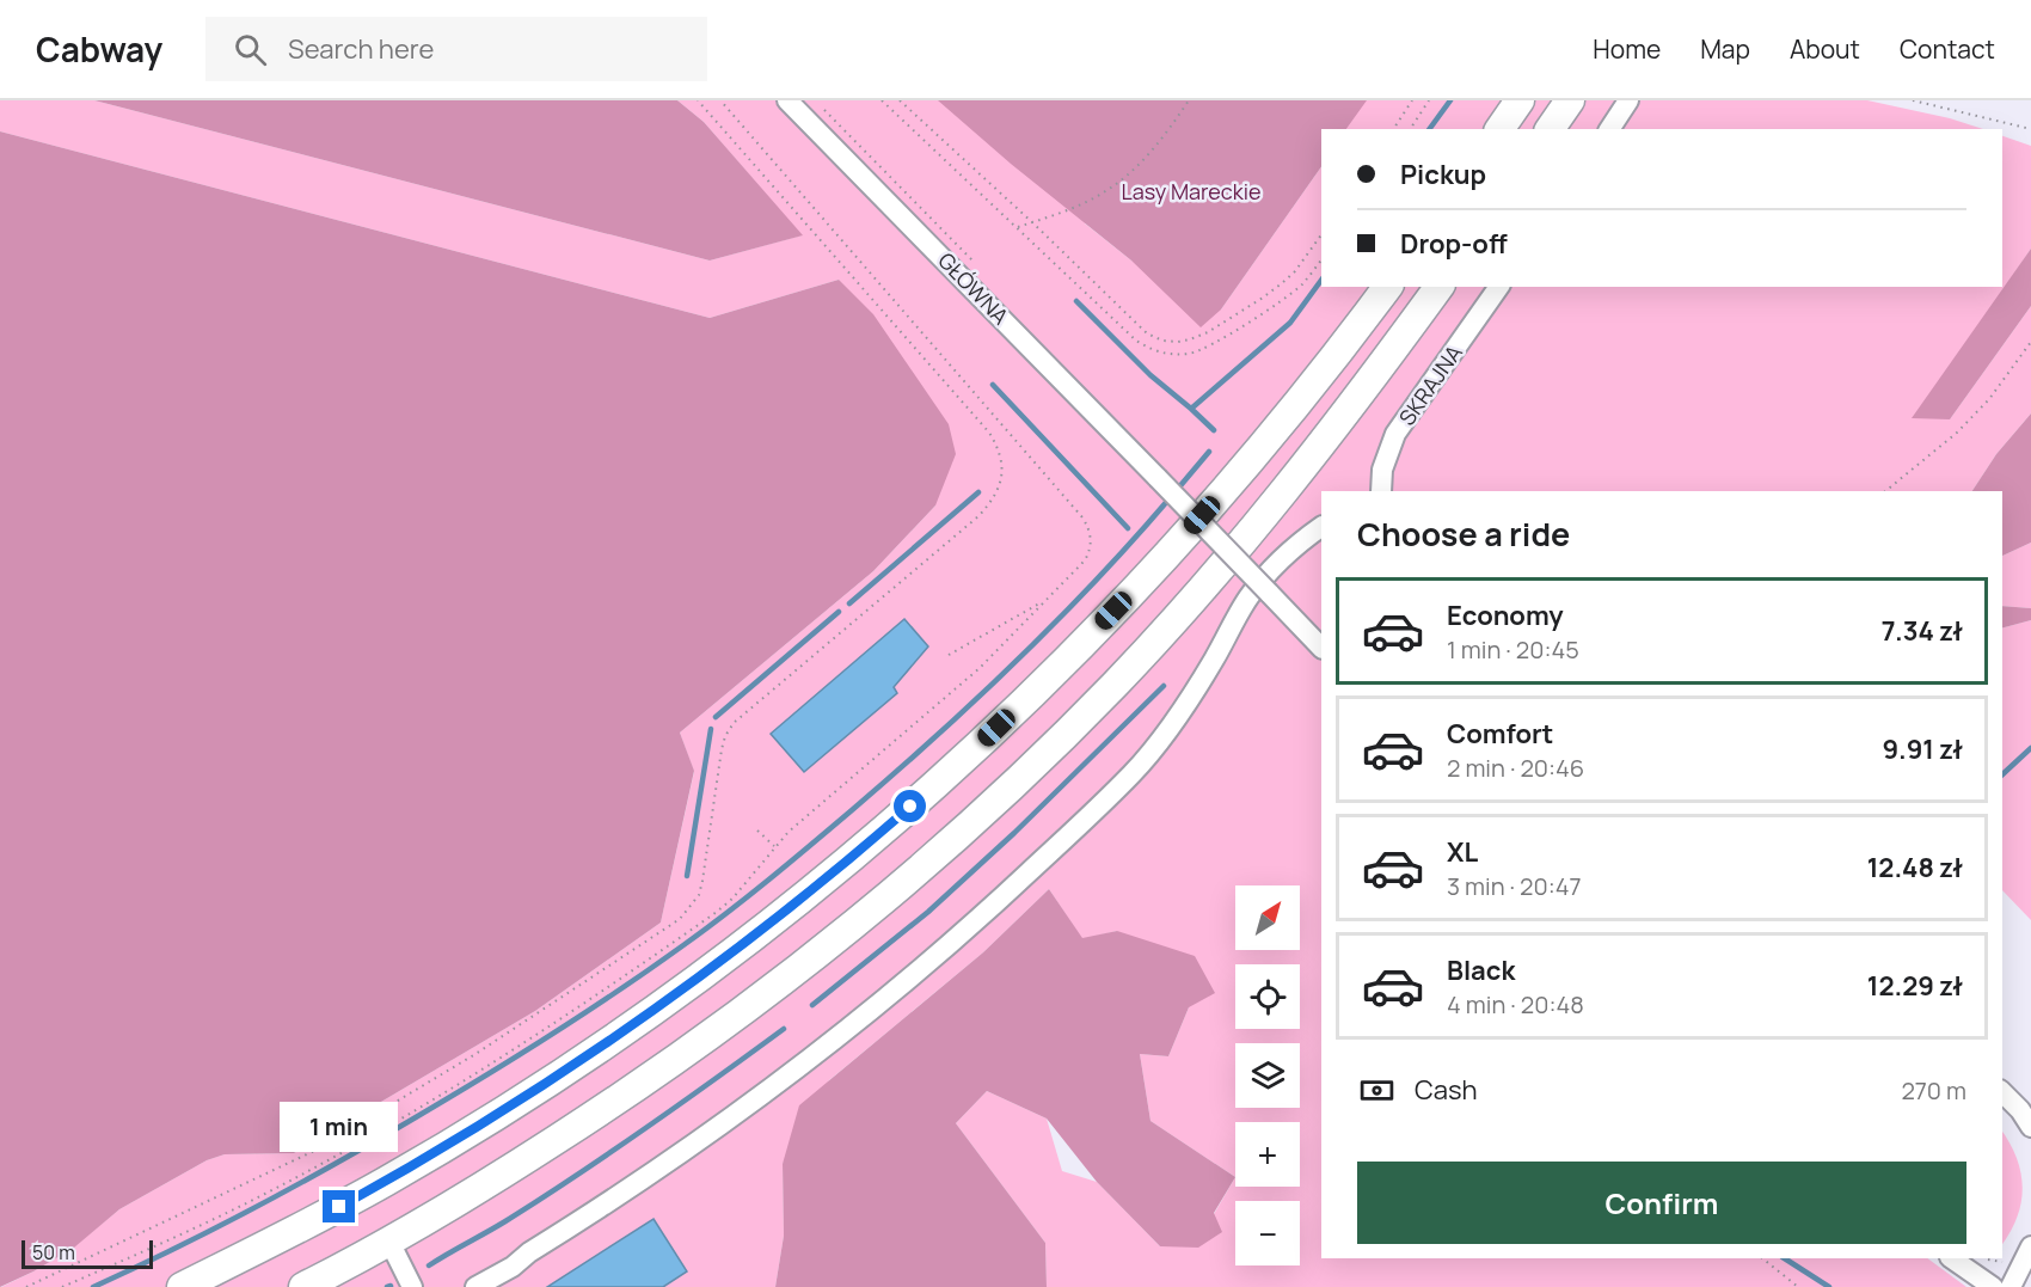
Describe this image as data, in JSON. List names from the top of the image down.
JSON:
{
  "streets": {
    "street": ["GŁÓWNA", "SKRAJNA"]
  },
  "parks": ["Lasy Mareckie"],
  "scale_bar": "50 m",
  "north": "top right",
  "page": {
    "header": "Cabway",
    "search": "Search here",
    "nav": [
      "Home",
      "Map",
      "About",
      "Contact"
    ],
    "banner": ["Pickup", "Drop-off"],
    "heading": "Choose a ride",
    "list": [
      {
        "name": "Economy",
        "note": "1 min · 20:45",
        "value": "7.34 zł"
      },
      {
        "name": "Comfort",
        "note": "2 min · 20:46",
        "value": "9.91 zł"
      },
      {
        "name": "XL",
        "note": "3 min · 20:47",
        "value": "12.48 zł"
      },
      {
        "name": "Black",
        "note": "4 min · 20:48",
        "value": "12.29 zł"
      }
    ],
    "map_buttons": ["+", "−"],
    "pay": ["Cash", "270 m"],
    "bubble": "1 min",
    "buttons": "Confirm",
    "scale": "50 m"
  }
}
